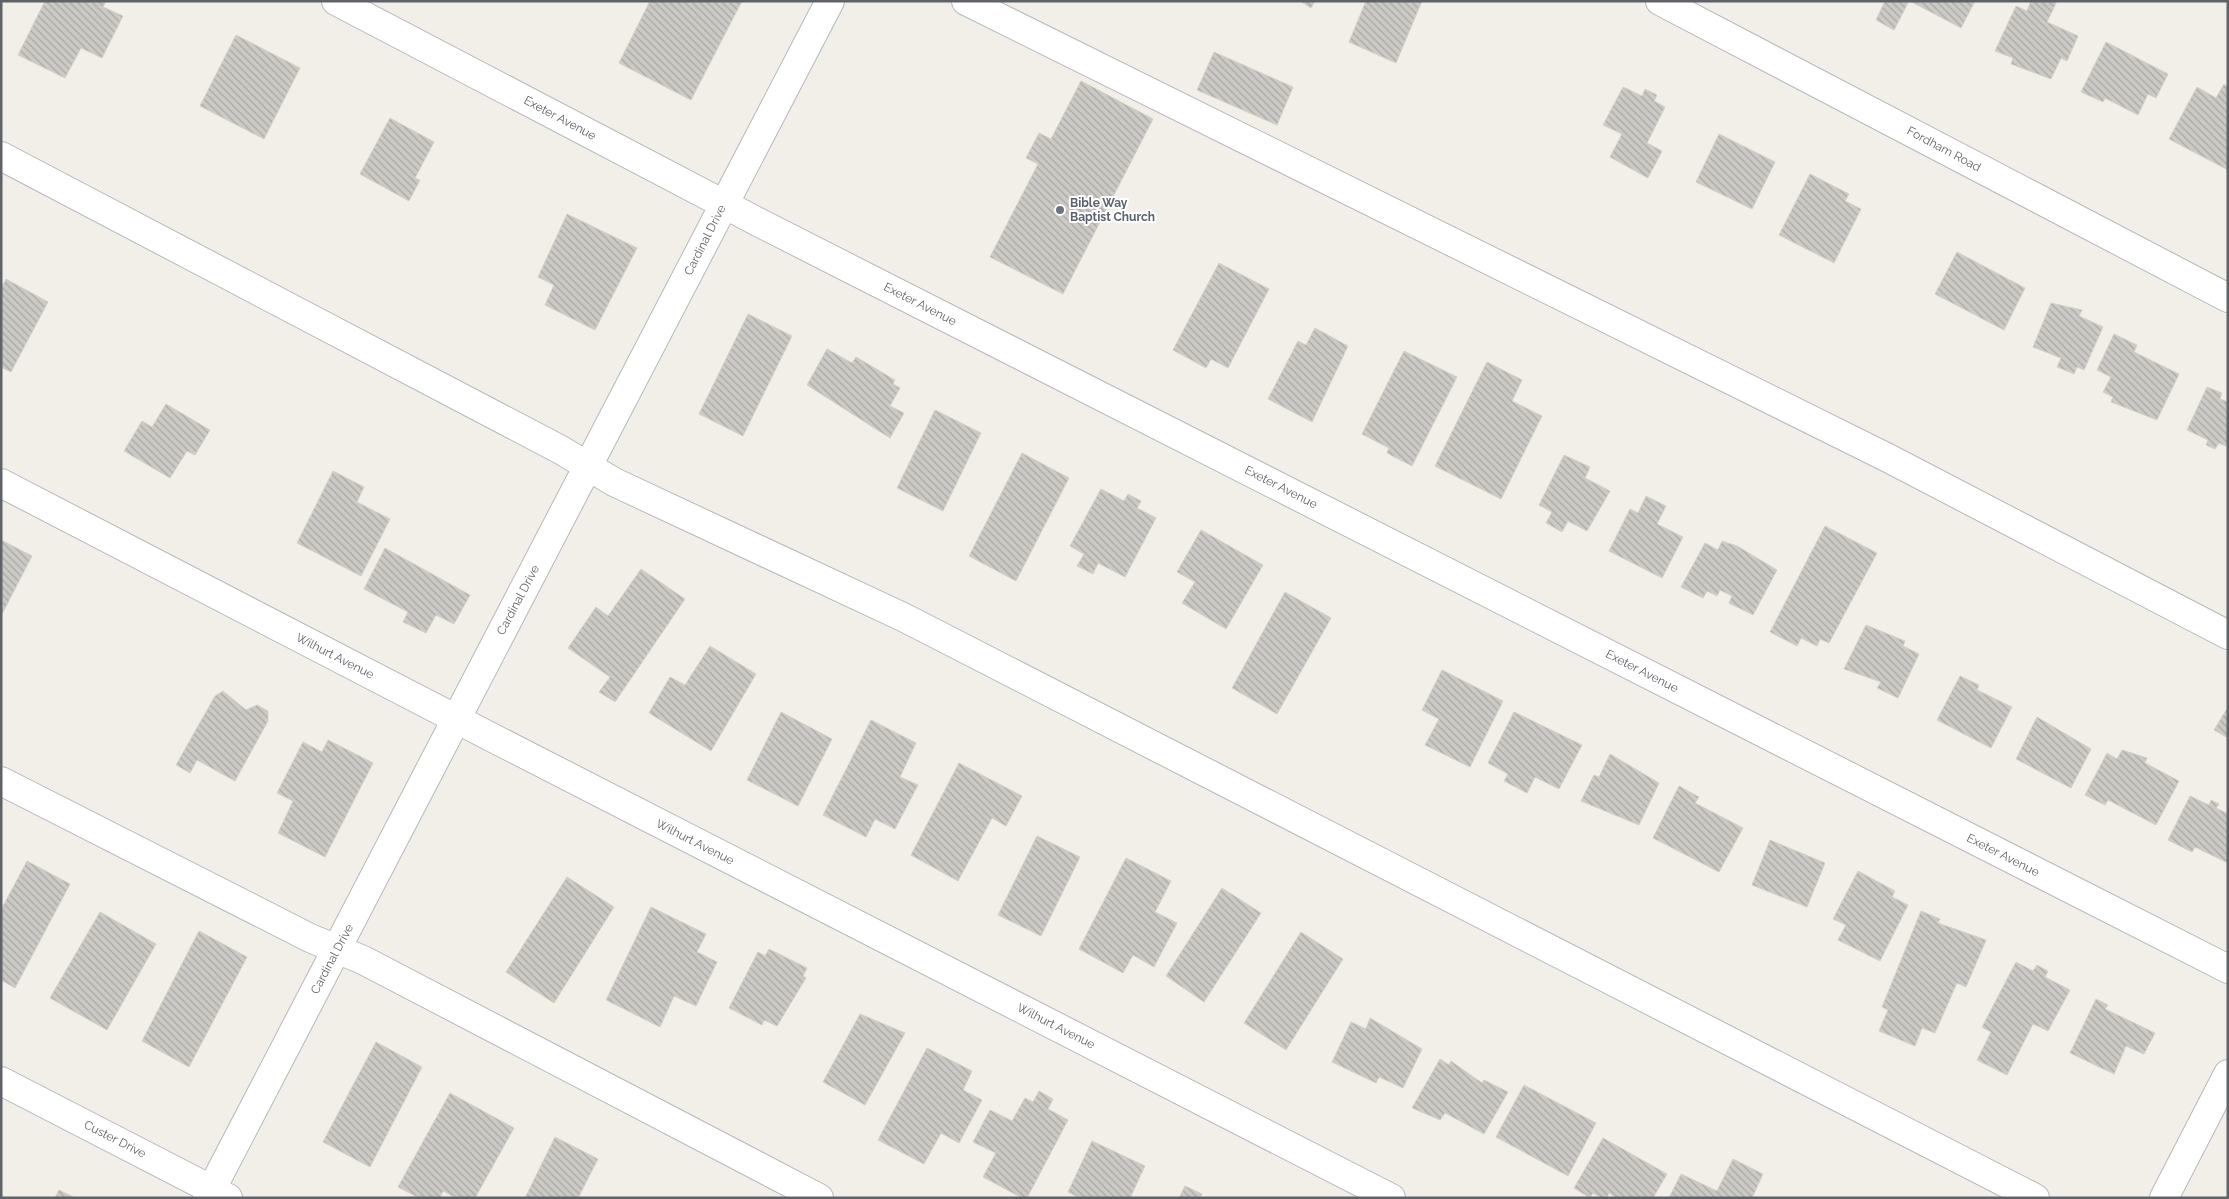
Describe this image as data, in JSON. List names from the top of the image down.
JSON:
{
  "streets": {
    "street": [
      "Exeter Avenue",
      "Fordham Road",
      "Cardinal Drive",
      "Wilhurt Avenue",
      "Custer Drive"
    ]
  },
  "crossings": [
    ["Exeter Avenue", "Cardinal Drive"],
    ["Cardinal Drive", "Wilhurt Avenue"],
    ["Cardinal Drive", "Custer Drive"]
  ],
  "places": ["Bible Way Baptist Church"]
}
